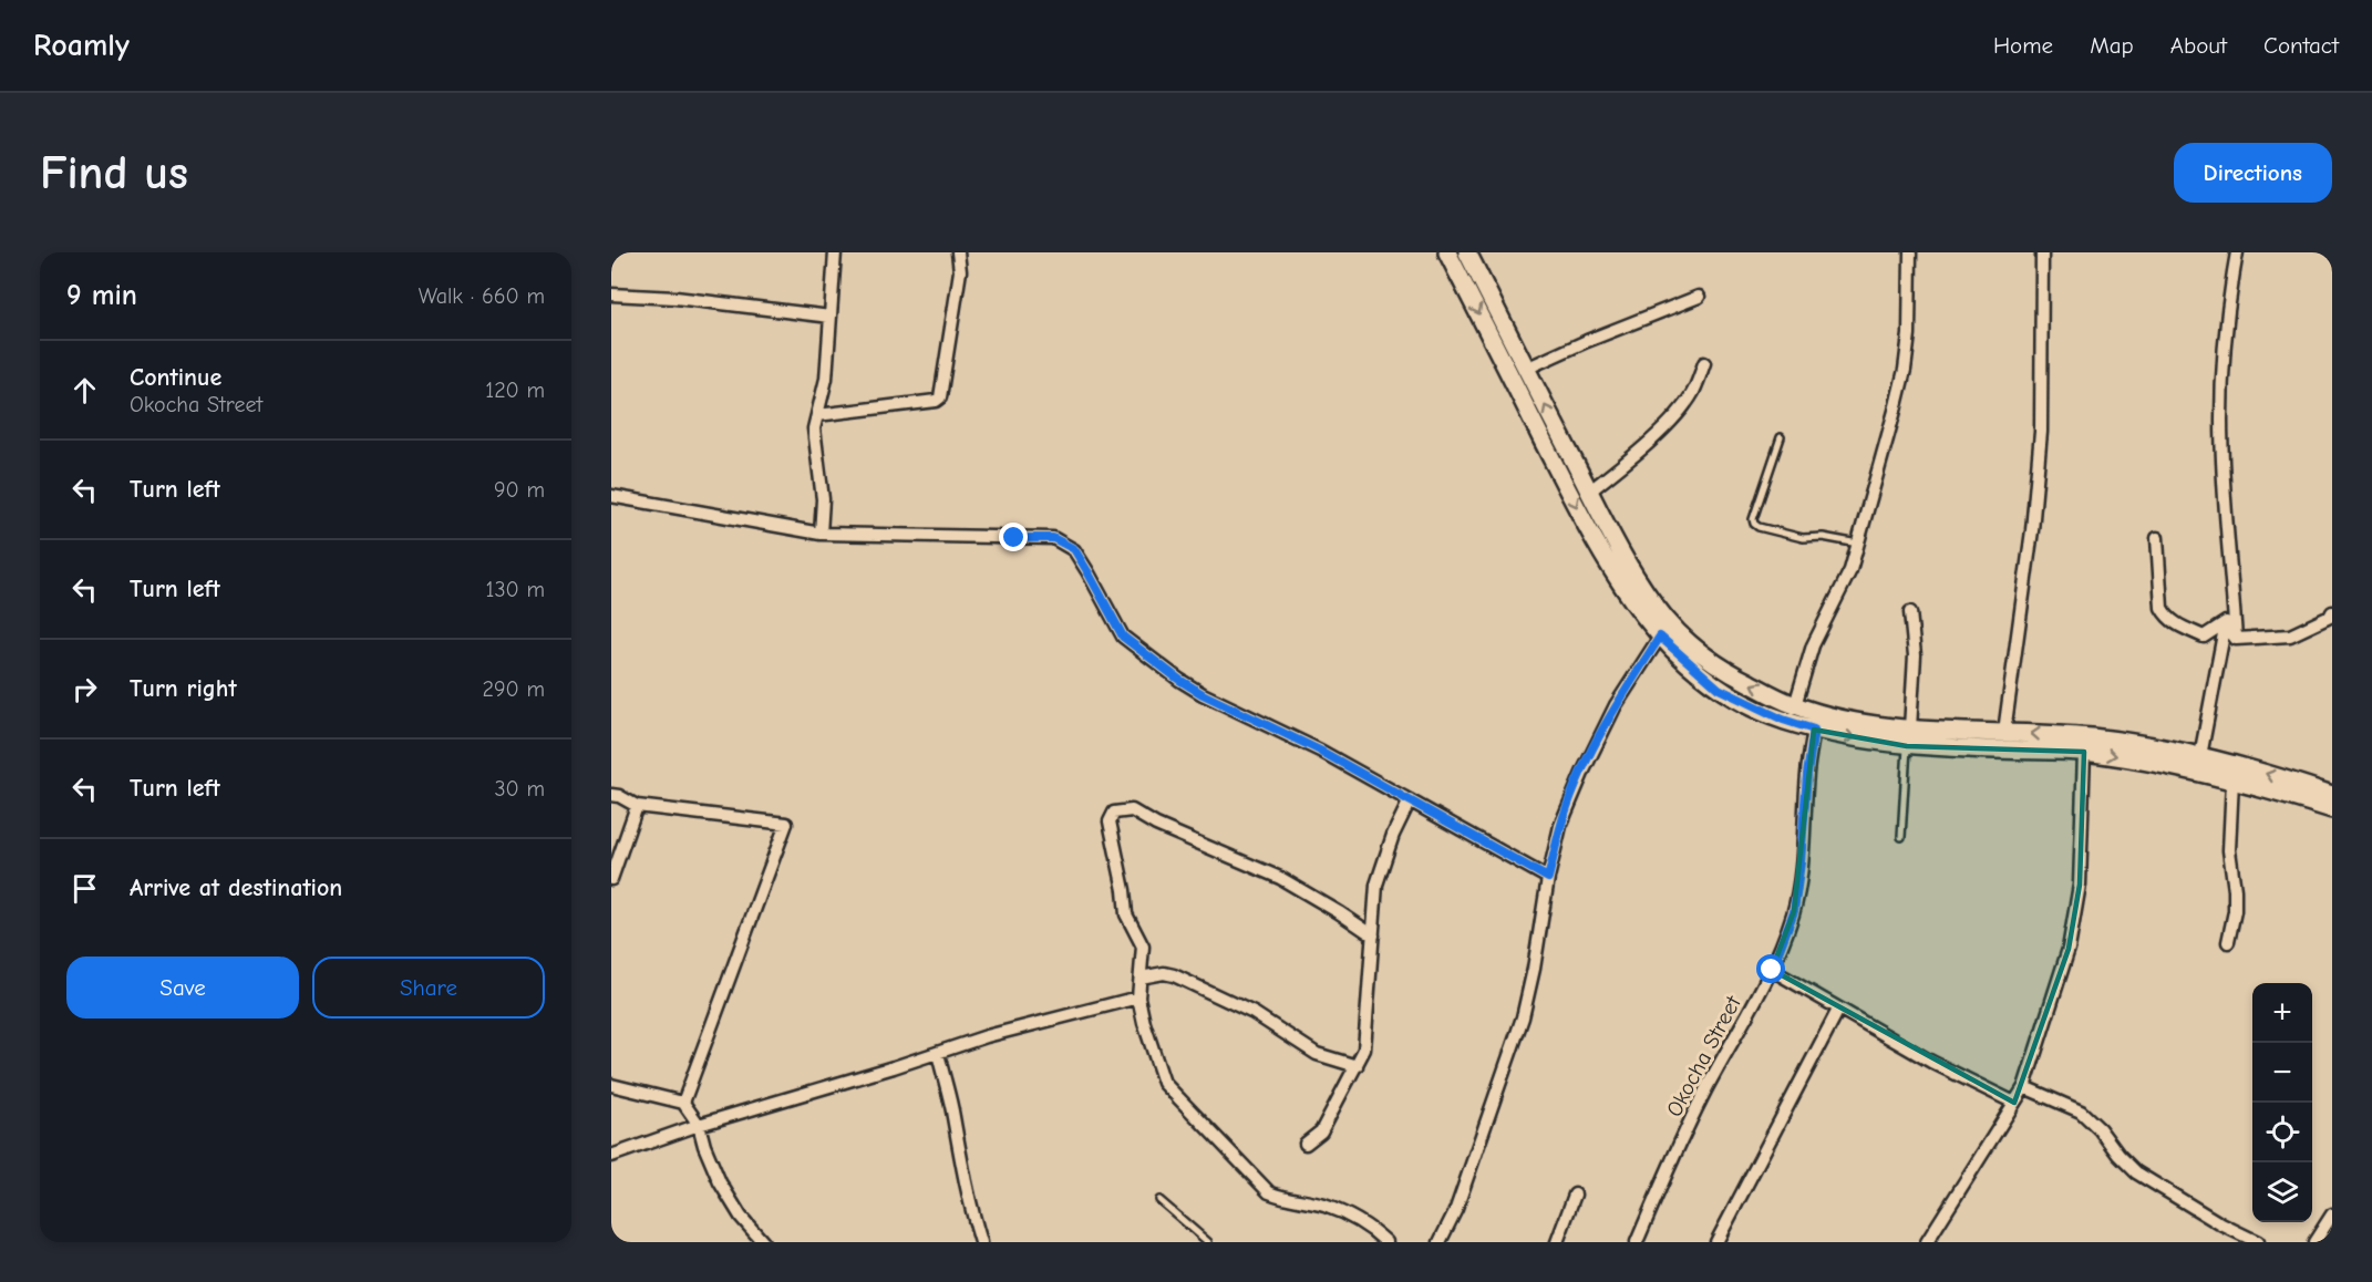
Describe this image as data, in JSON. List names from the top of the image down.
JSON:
{
  "streets": {
    "street": ["Okocha Street"]
  },
  "page": {
    "header": "Roamly",
    "nav": [
      "Home",
      "Map",
      "About",
      "Contact"
    ],
    "buttons": [
      "Directions",
      ["Save", "Share"]
    ],
    "title": "Find us",
    "heading": ["9 min", "Walk · 660 m"],
    "list": [
      ["Continue", "Okocha Street", "120 m"],
      ["Turn left", "90 m"],
      ["Turn left", "130 m"],
      ["Turn right", "290 m"],
      ["Turn left", "30 m"],
      "Arrive at destination"
    ],
    "map_buttons": ["+", "−"]
  }
}
